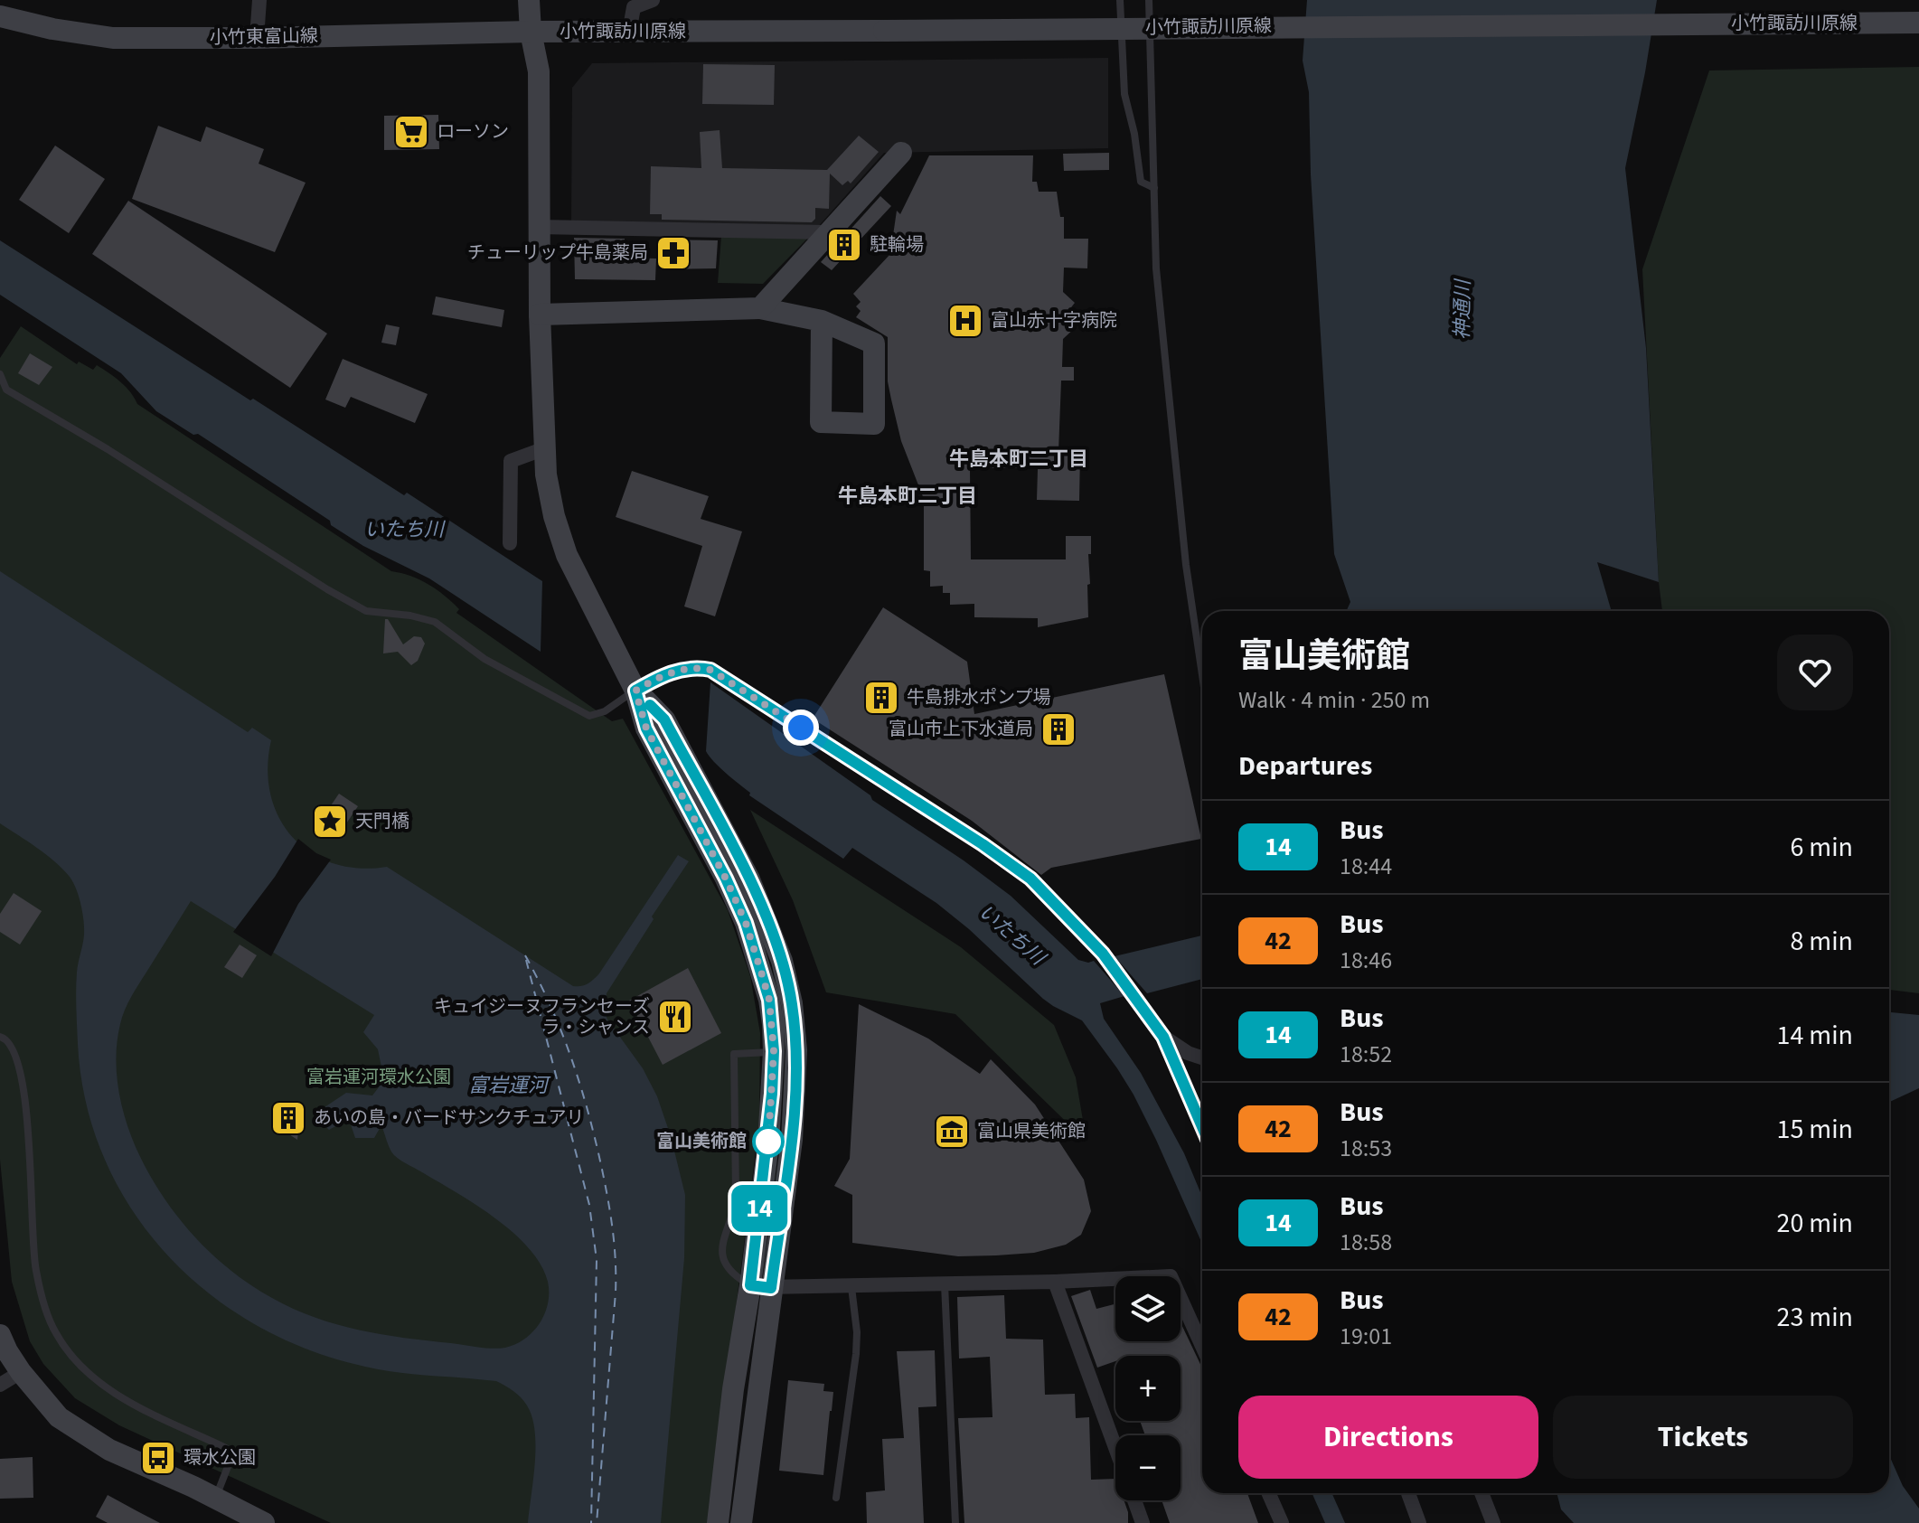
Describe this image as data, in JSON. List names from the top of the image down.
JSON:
{
  "streets": {
    "street": ["小竹諏訪川原線", "小竹東富山線"]
  },
  "crossings": [
    ["小竹諏訪川原線", "小竹東富山線"]
  ],
  "districts": ["牛島本町二丁目", "牛島本町二丁目"],
  "water": ["神通川", "いたち川", "富岩運河"],
  "parks": ["富岩運河環水公園"],
  "places": {
    "supermarket": ["ローソン"],
    "building": [
      "駐輪場",
      "牛島排水ポンプ場",
      "富山市上下水道局",
      "あいの島・バードサンクチュアリ"
    ],
    "pharmacy": ["チューリップ牛島薬局"],
    "hospital": ["富山赤十字病院"],
    "place": ["天門橋"],
    "restaurant": ["キュイジーヌフランセーズ ラ・シャンス"],
    "museum": ["富山県美術館"],
    "other": ["富山美術館"],
    "bus stop": ["環水公園"]
  },
  "lines": ["bus line 14"],
  "page": {
    "on_map": "14",
    "heading": [
      ["富山美術館", "Walk · 4 min · 250 m"],
      "Departures"
    ],
    "list": [
      {
        "mark": "14",
        "name": "Bus",
        "note": "18:44",
        "value": "6 min"
      },
      {
        "mark": "42",
        "name": "Bus",
        "note": "18:46",
        "value": "8 min"
      },
      {
        "mark": "14",
        "name": "Bus",
        "note": "18:52",
        "value": "14 min"
      },
      {
        "mark": "42",
        "name": "Bus",
        "note": "18:53",
        "value": "15 min"
      },
      {
        "mark": "14",
        "name": "Bus",
        "note": "18:58",
        "value": "20 min"
      },
      {
        "mark": "42",
        "name": "Bus",
        "note": "19:01",
        "value": "23 min"
      }
    ],
    "map_buttons": ["+", "−"],
    "buttons": ["Directions", "Tickets"]
  }
}
